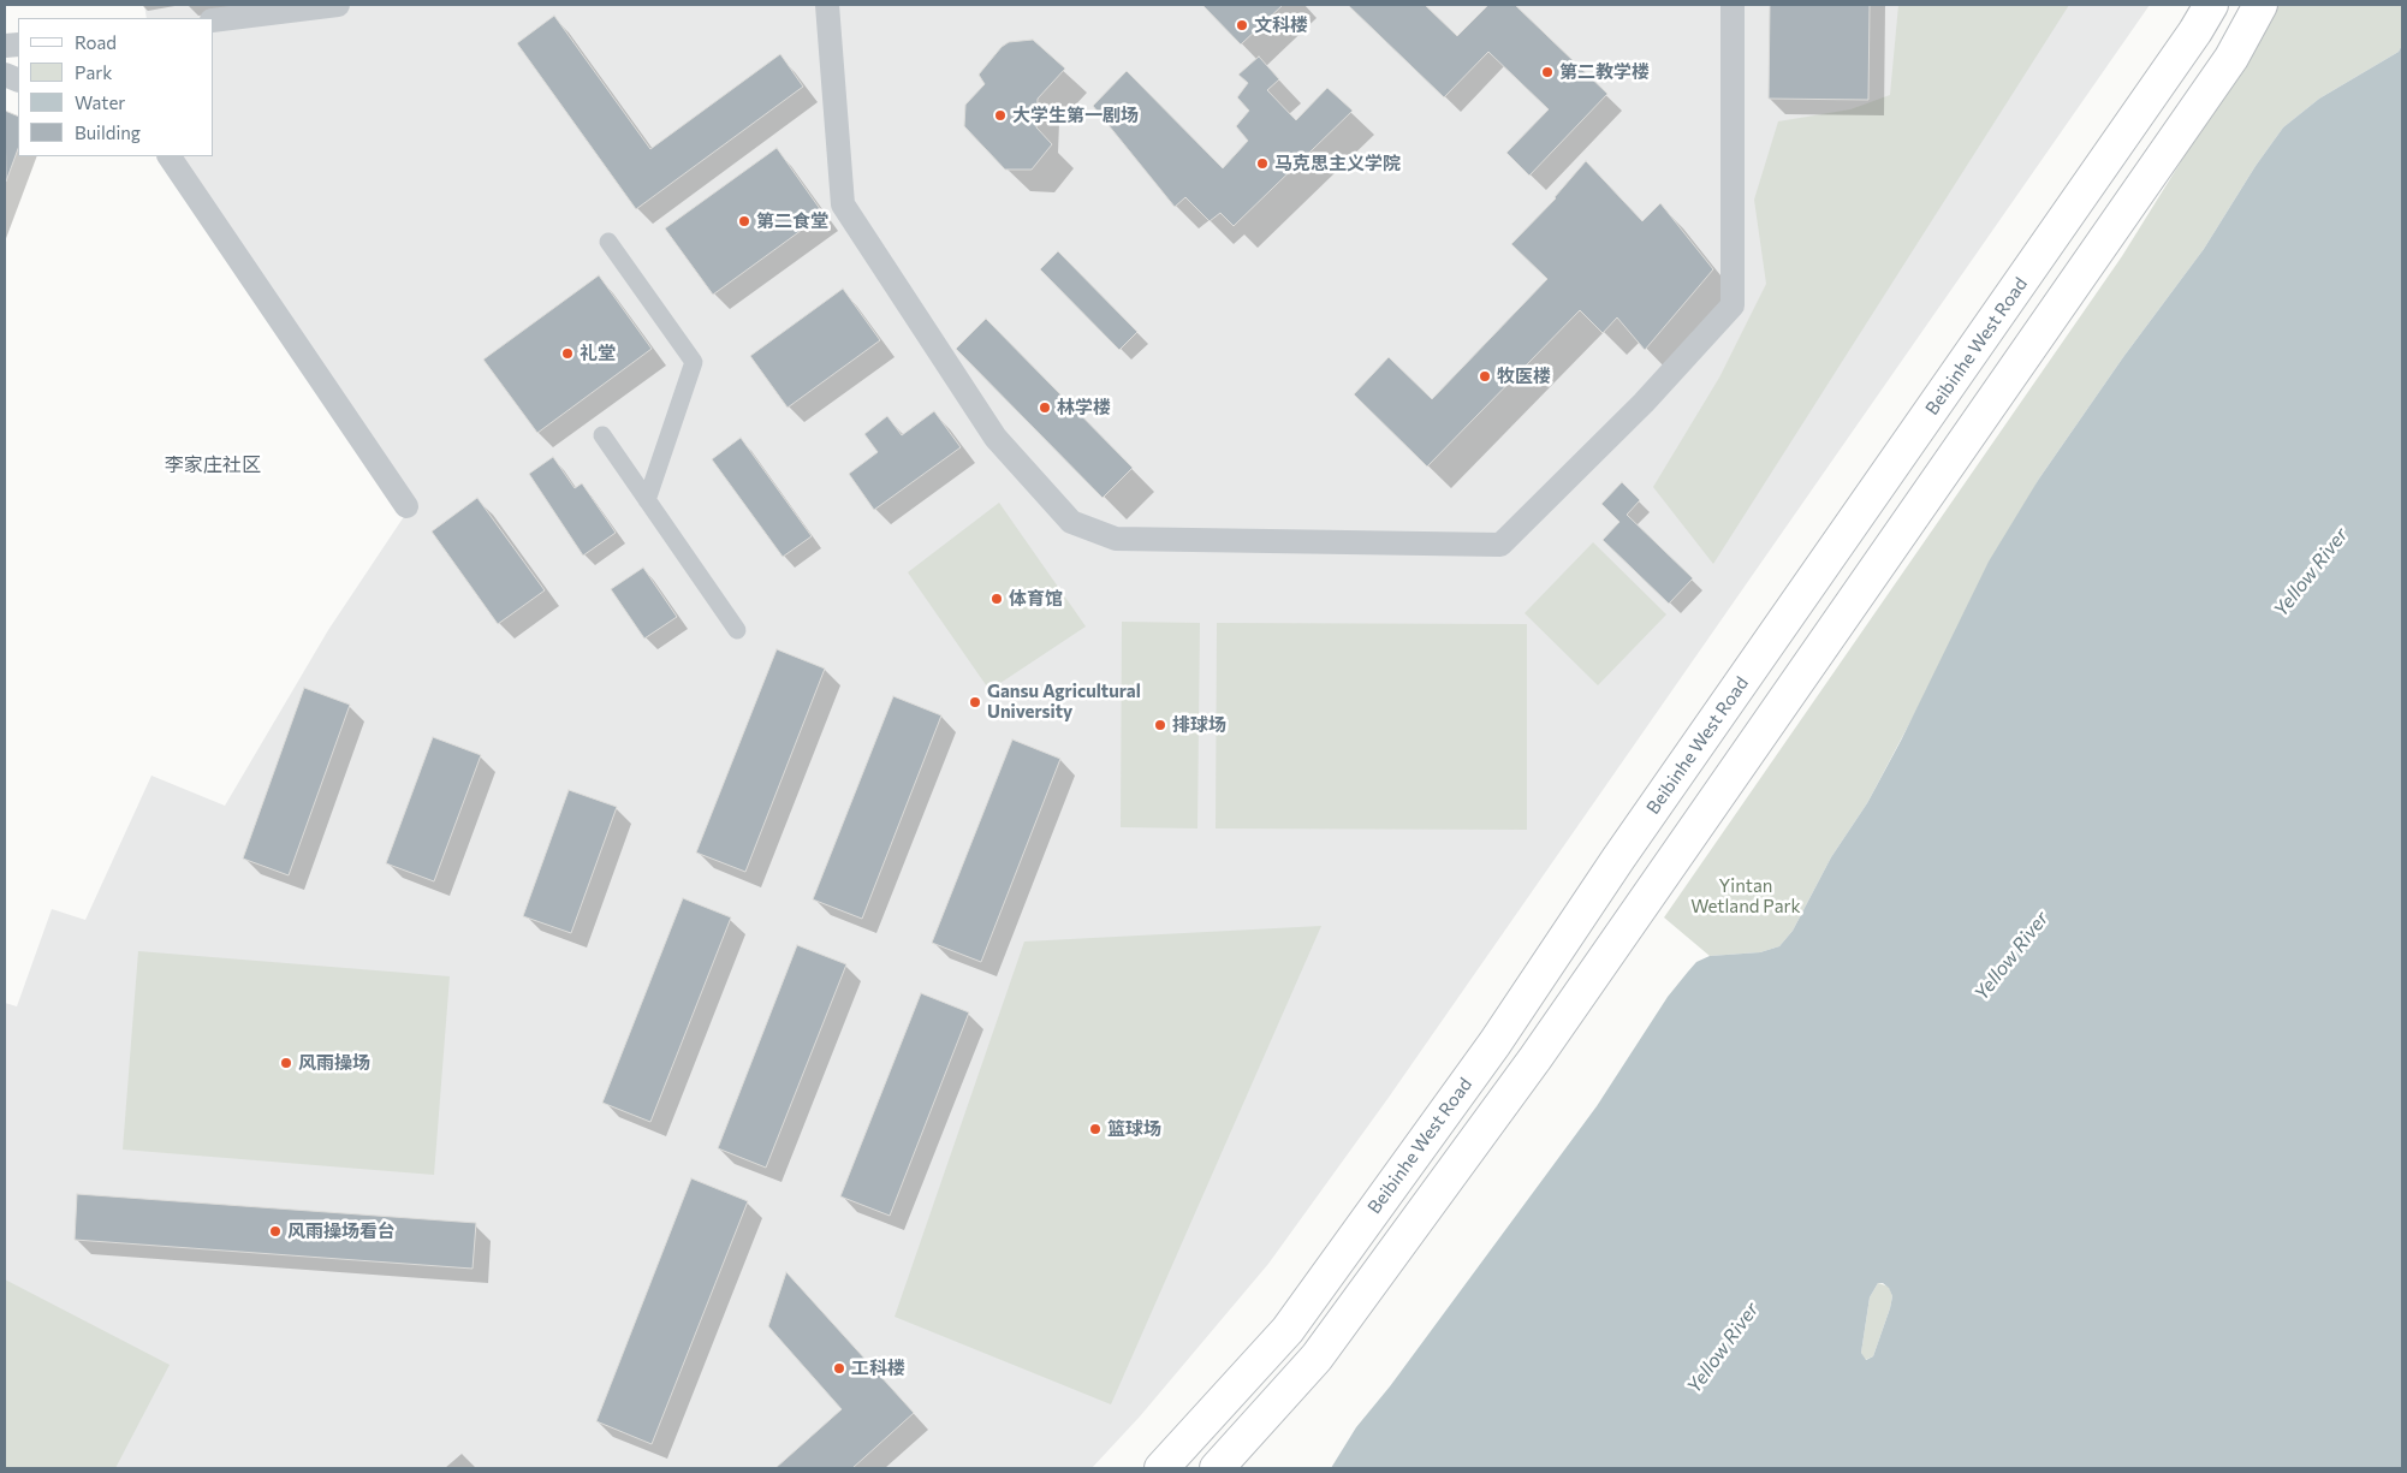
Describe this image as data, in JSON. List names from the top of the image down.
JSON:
{
  "streets": {
    "main road": ["Beibinhe West Road"]
  },
  "districts": ["李家庄社区"],
  "water": ["Yellow River"],
  "parks": ["Yintan Wetland Park"],
  "places": [
    "文科楼",
    "第二教学楼",
    "大学生第一剧场",
    "马克思主义学院",
    "第二食堂",
    "礼堂",
    "牧医楼",
    "林学楼",
    "体育馆",
    "Gansu Agricultural University",
    "排球场",
    "风雨操场",
    "篮球场",
    "风雨操场看台",
    "工科楼"
  ],
  "legend": [
    "Road",
    "Park",
    "Water",
    "Building"
  ]
}
